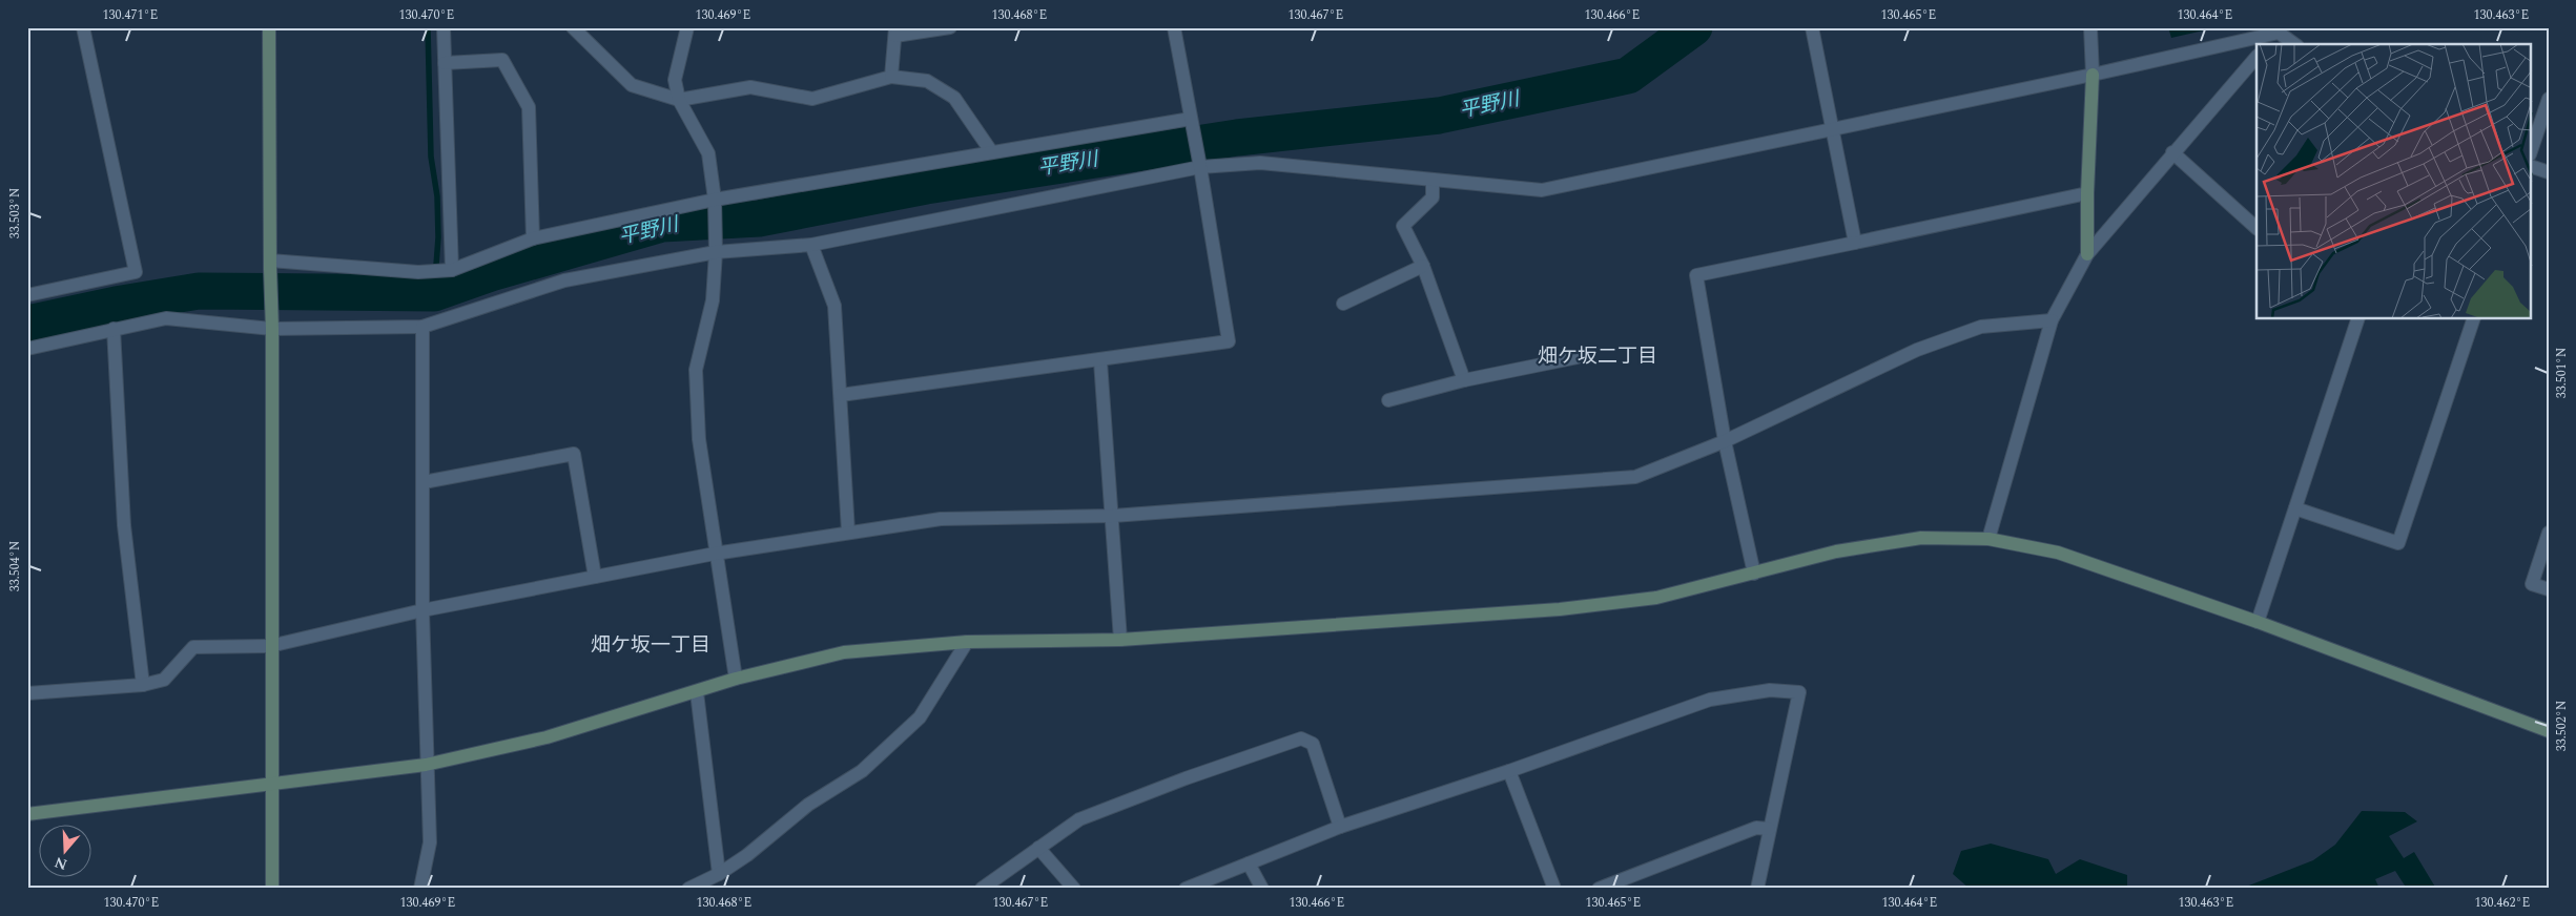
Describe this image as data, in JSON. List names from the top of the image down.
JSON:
{
  "districts": ["畑ケ坂二丁目", "畑ケ坂一丁目"],
  "water": ["平野川"],
  "north": "bottom",
  "coordinates": [
    "130.471°E",
    "130.470°E",
    "130.469°E",
    "130.468°E",
    "130.467°E",
    "130.466°E",
    "130.465°E",
    "130.464°E",
    "130.463°E",
    "33.503°N",
    "33.501°N",
    "33.504°N",
    "33.502°N",
    "130.462°E"
  ]
}
